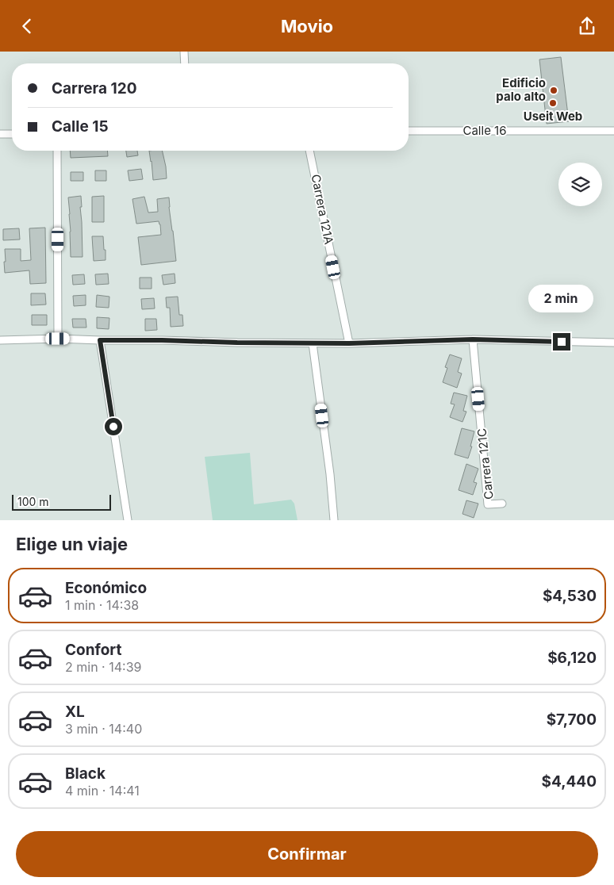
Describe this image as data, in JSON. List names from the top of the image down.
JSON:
{
  "streets": {
    "street": ["Calle 16", "Carrera 121A", "Carrera 121C"]
  },
  "places": ["Edificio palo alto", "Useit Web"],
  "scale_bar": "100 m",
  "page": {
    "header": "Movio",
    "banner": ["Carrera 120", "Calle 15"],
    "bubble": "2 min",
    "scale": "100 m",
    "heading": "Elige un viaje",
    "list": [
      {
        "name": "Económico",
        "note": "1 min · 14:38",
        "value": "$4,530"
      },
      {
        "name": "Confort",
        "note": "2 min · 14:39",
        "value": "$6,120"
      },
      {
        "name": "XL",
        "note": "3 min · 14:40",
        "value": "$7,700"
      },
      {
        "name": "Black",
        "note": "4 min · 14:41",
        "value": "$4,440"
      }
    ],
    "buttons": "Confirmar"
  }
}
